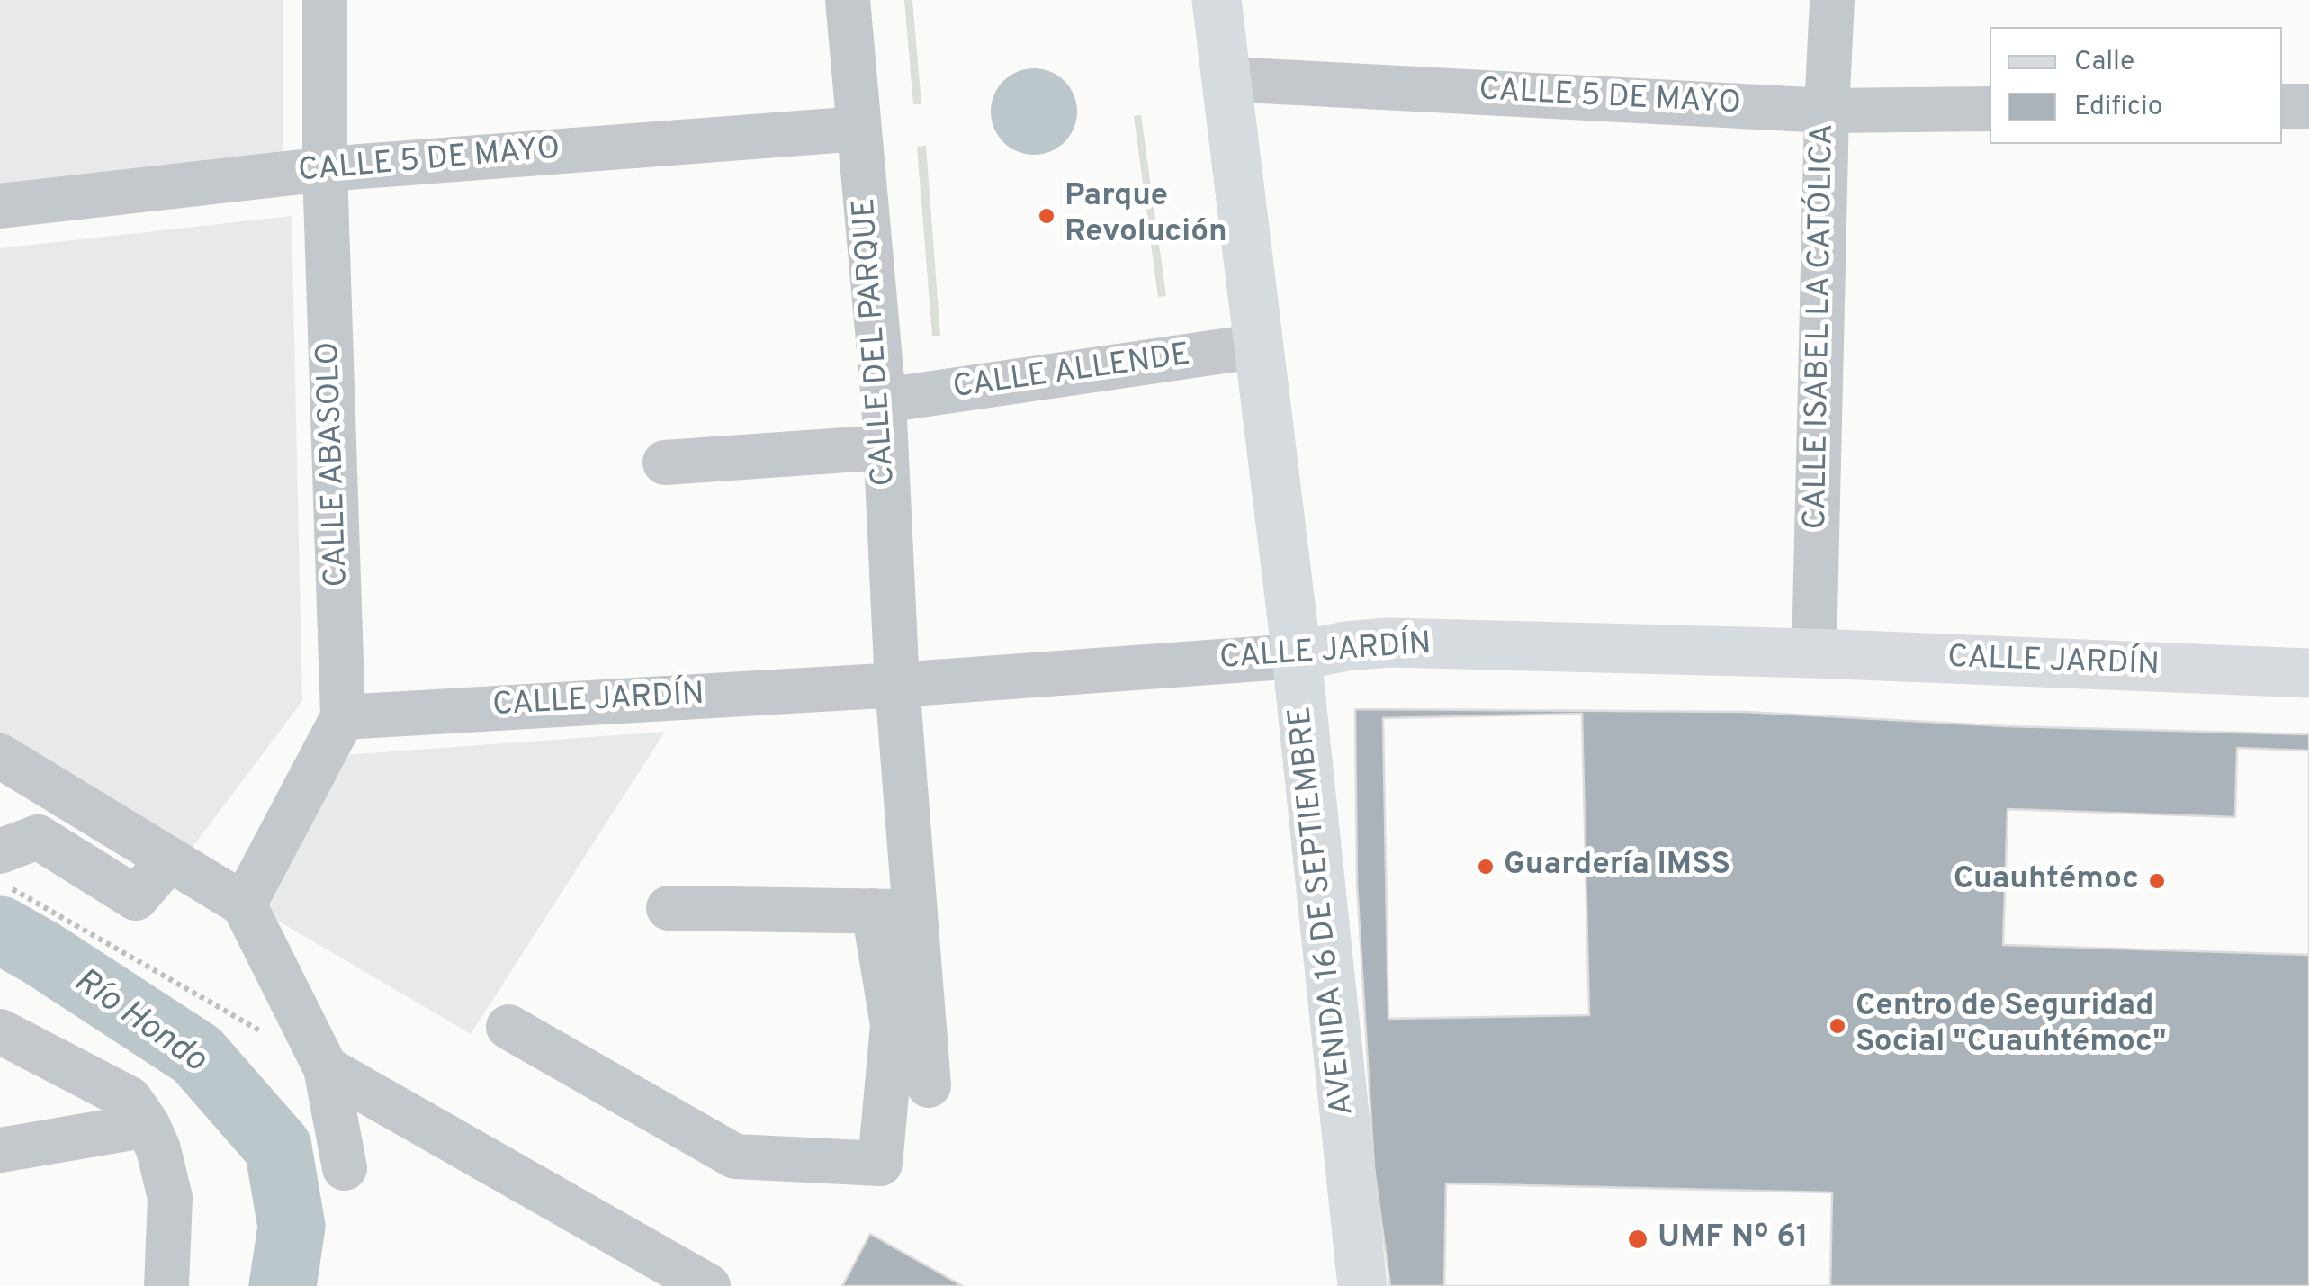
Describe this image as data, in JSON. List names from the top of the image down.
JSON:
{
  "streets": {
    "main road": ["CALLE JARDÍN", "AVENIDA 16 DE SEPTIEMBRE"],
    "street": [
      "CALLE 5 DE MAYO",
      "CALLE ISABEL LA CATÓLICA",
      "CALLE DEL PARQUE",
      "CALLE ALLENDE",
      "CALLE ABASOLO"
    ]
  },
  "crossings": [
    ["CALLE 5 DE MAYO", "CALLE ISABEL LA CATÓLICA"],
    ["CALLE 5 DE MAYO", "CALLE DEL PARQUE"],
    ["CALLE 5 DE MAYO", "CALLE ABASOLO"],
    ["CALLE 5 DE MAYO", "AVENIDA 16 DE SEPTIEMBRE"],
    ["CALLE ISABEL LA CATÓLICA", "CALLE JARDÍN"],
    ["CALLE DEL PARQUE", "CALLE ALLENDE"],
    ["CALLE DEL PARQUE", "CALLE JARDÍN"],
    ["CALLE ALLENDE", "AVENIDA 16 DE SEPTIEMBRE"],
    ["CALLE ABASOLO", "CALLE JARDÍN"],
    ["CALLE JARDÍN", "AVENIDA 16 DE SEPTIEMBRE"]
  ],
  "water": ["Río Hondo"],
  "places": [
    "Parque Revolución",
    "Guardería IMSS",
    "Cuauhtémoc",
    "Centro de Seguridad Social \"Cuauhtémoc\"",
    "UMF Nº 61"
  ],
  "legend": ["Calle", "Edificio"]
}
